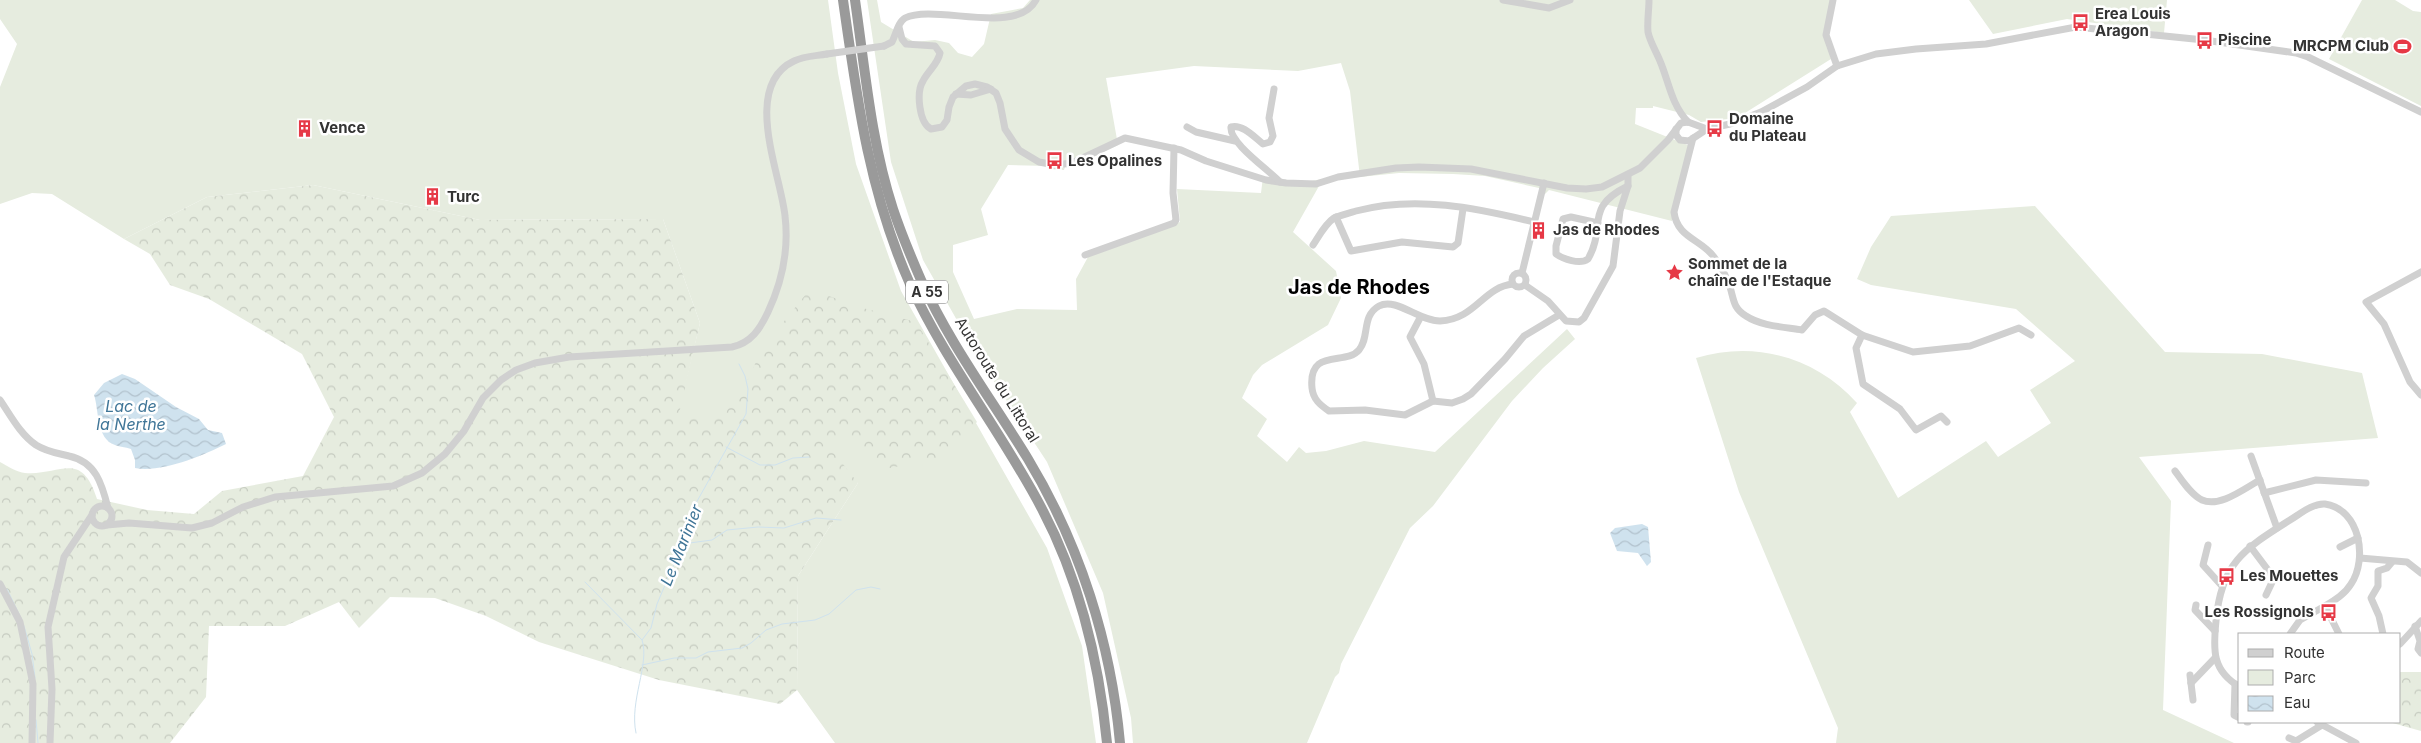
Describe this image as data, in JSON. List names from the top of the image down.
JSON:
{
  "streets": {
    "highway": ["A 55", "Autoroute du Littoral"]
  },
  "districts": ["Jas de Rhodes"],
  "water": ["Lac de la Nerthe", "Le Marinier"],
  "places": {
    "bus stop": [
      "Erea Louis Aragon",
      "Piscine",
      "Domaine du Plateau",
      "Les Opalines",
      "Les Mouettes",
      "Les Rossignols"
    ],
    "sports": ["MRCPM Club"],
    "building": ["Vence", "Turc", "Jas de Rhodes"],
    "place": ["Sommet de la chaîne de l'Estaque"]
  },
  "legend": ["Route", "Parc", "Eau"]
}
